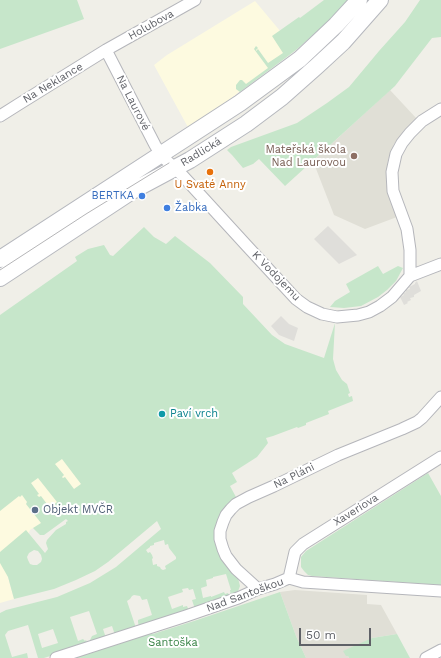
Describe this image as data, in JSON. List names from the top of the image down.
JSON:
{
  "streets": {
    "main road": ["Radlická"],
    "street": [
      "Holubova",
      "Na Neklance",
      "Na Laurové",
      "K Vodojemu",
      "Na Pláni",
      "Xaveriova",
      "Nad Santoškou"
    ]
  },
  "crossings": [
    ["Holubova", "Na Neklance"],
    ["Holubova", "Na Laurové"],
    ["Na Neklance", "Na Laurové"],
    ["Na Laurové", "Radlická"],
    ["Na Laurové", "K Vodojemu"],
    ["Radlická", "K Vodojemu"],
    ["Na Pláni", "Nad Santoškou"],
    ["Xaveriova", "Nad Santoškou"]
  ],
  "parks": ["Santoška"],
  "places": [
    "Mateřská škola Nad Laurovou",
    "U Svaté Anny",
    "BERTKA",
    "Žabka",
    "Paví vrch",
    "Objekt MVČR"
  ],
  "scale_bar": "50 m"
}
